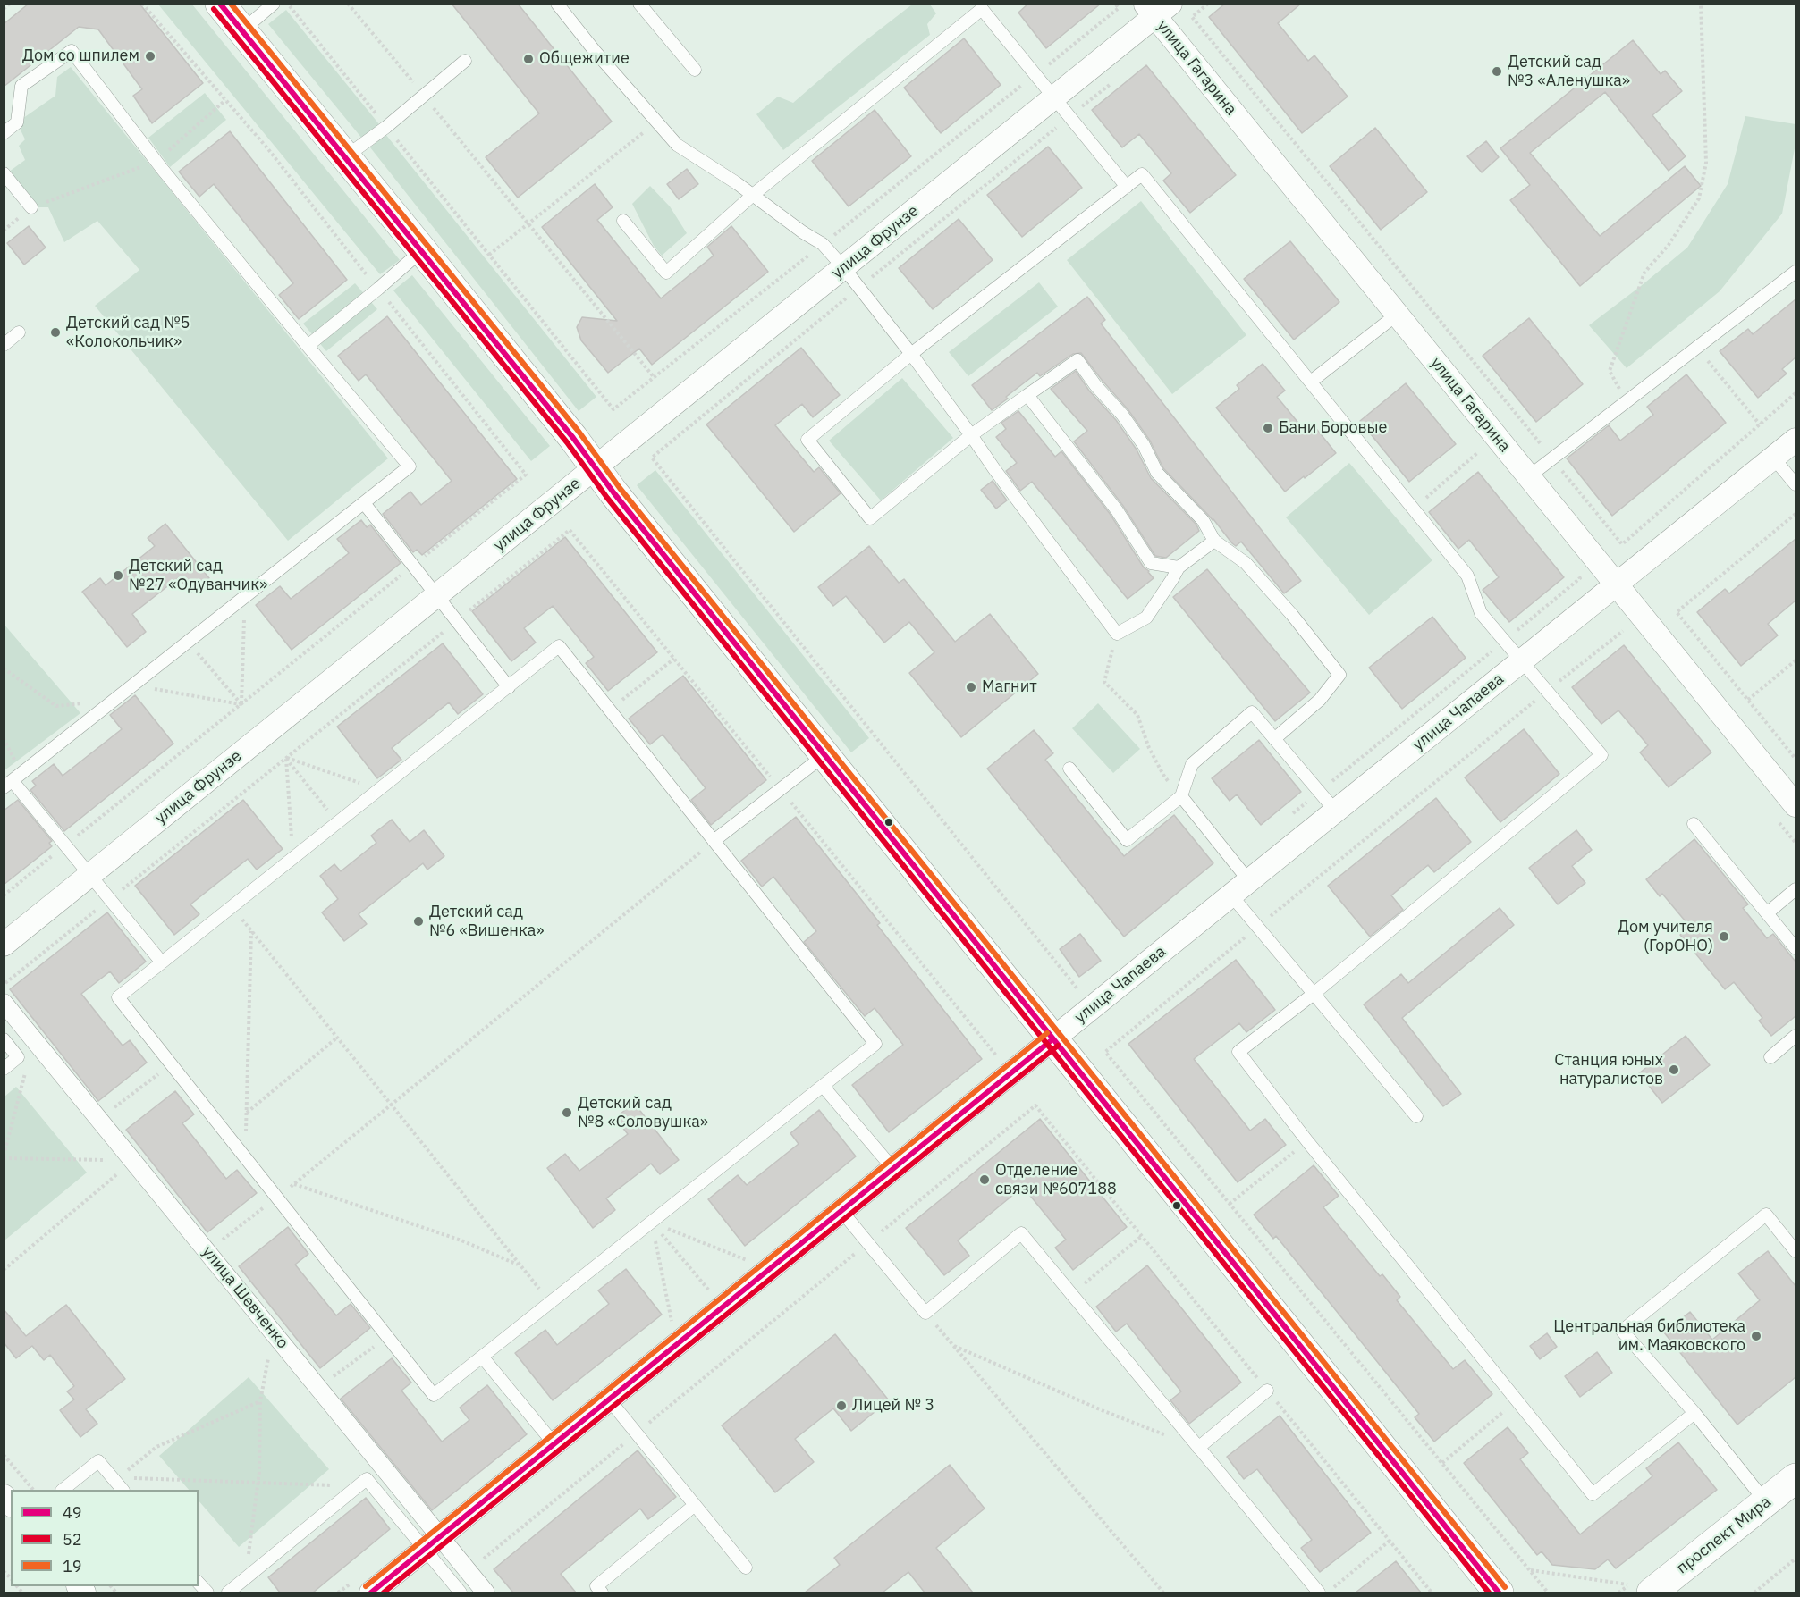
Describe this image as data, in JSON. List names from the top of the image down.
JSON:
{
  "streets": {
    "street": [
      "улица Гагарина",
      "улица Фрунзе",
      "улица Чапаева",
      "улица Шевченко",
      "проспект Мира"
    ]
  },
  "crossings": [
    ["улица Гагарина", "улица Фрунзе"],
    ["улица Гагарина", "улица Чапаева"],
    ["улица Чапаева", "улица Шевченко"]
  ],
  "places": [
    "Дом со шпилем",
    "Общежитие",
    "Детский сад №3 «Аленушка»",
    "Детский сад №5 «Колокольчик»",
    "Бани Боровые",
    "Детский сад №27 «Одуванчик»",
    "Магнит",
    "Детский сад №6 «Вишенка»",
    "Дом учителя (ГорОНО)",
    "Станция юных натуралистов",
    "Детский сад №8 «Соловушка»",
    "Отделение связи №607188",
    "Центральная библиотека им. Маяковского",
    "Лицей № 3"
  ],
  "lines": ["transit line 49", "transit line 19", "transit line 52"],
  "legend": ["49", "52", "19"]
}
